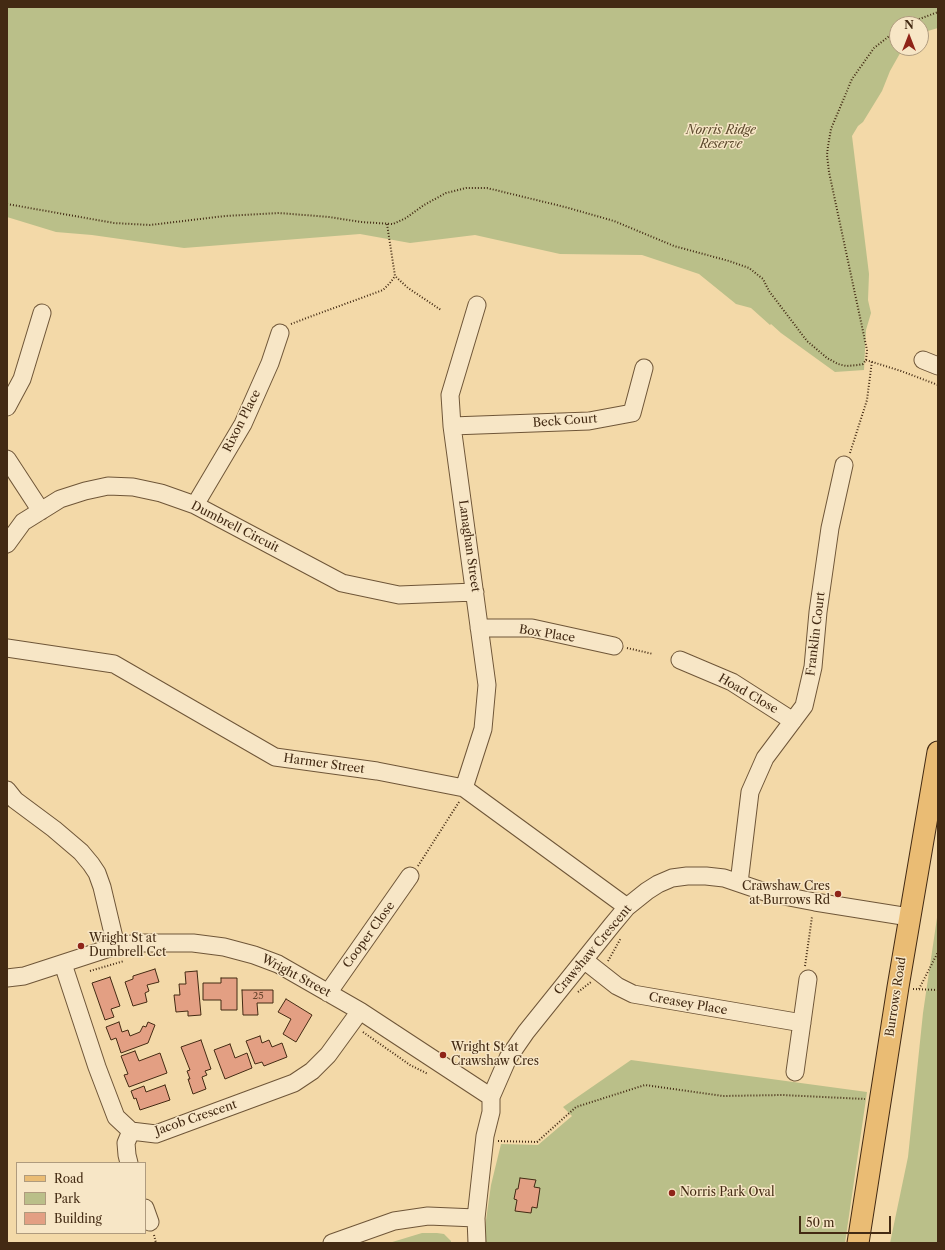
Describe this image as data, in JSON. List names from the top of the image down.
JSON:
{
  "streets": {
    "main road": ["Burrows Road"],
    "street": [
      "Rixon Place",
      "Beck Court",
      "Dumbrell Circuit",
      "Lanaghan Street",
      "Box Place",
      "Franklin Court",
      "Hoad Close",
      "Harmer Street",
      "Cooper Close",
      "Crawshaw Crescent",
      "Wright Street",
      "Creasey Place",
      "Jacob Crescent"
    ]
  },
  "crossings": [
    ["Rixon Place", "Dumbrell Circuit"],
    ["Beck Court", "Lanaghan Street"],
    ["Dumbrell Circuit", "Lanaghan Street"],
    ["Lanaghan Street", "Box Place"],
    ["Lanaghan Street", "Harmer Street"],
    ["Franklin Court", "Hoad Close"],
    ["Franklin Court", "Crawshaw Crescent"],
    ["Harmer Street", "Crawshaw Crescent"],
    ["Cooper Close", "Wright Street"],
    ["Crawshaw Crescent", "Wright Street"],
    ["Crawshaw Crescent", "Burrows Road"],
    ["Crawshaw Crescent", "Creasey Place"],
    ["Wright Street", "Jacob Crescent"]
  ],
  "parks": ["Norris Ridge Reserve"],
  "places": [
    "Crawshaw Cres at Burrows Rd",
    "Wright St at Dumbrell Cct",
    "Wright St at Crawshaw Cres",
    "Norris Park Oval"
  ],
  "house_numbers": ["25"],
  "legend": ["Road", "Park", "Building"],
  "scale_bar": "50 m",
  "north": "top"
}
